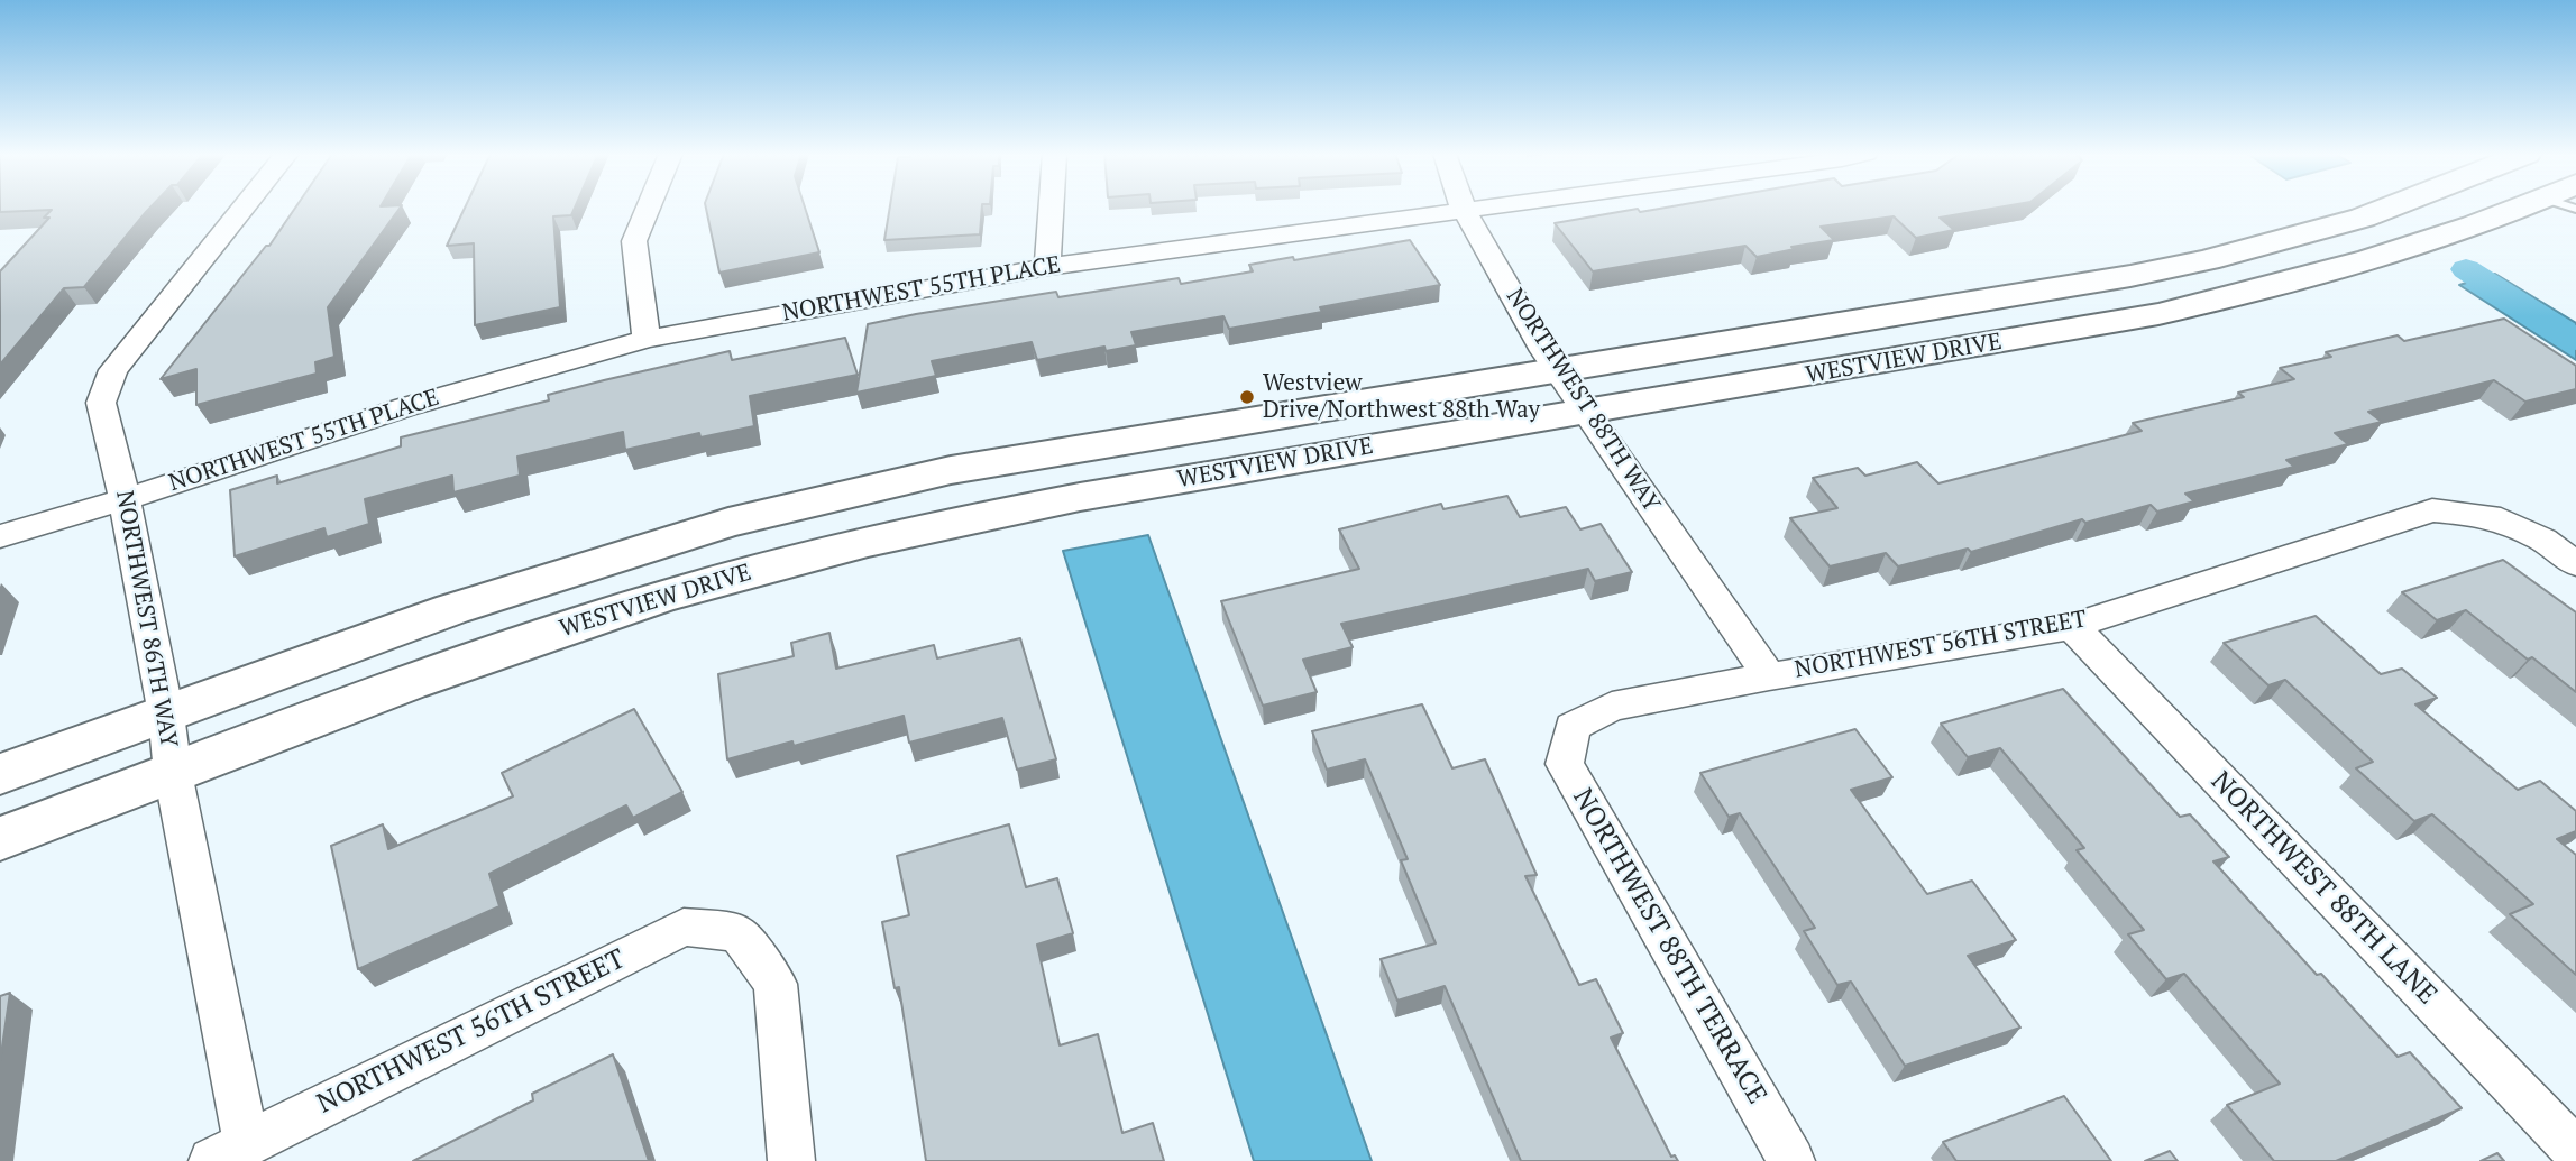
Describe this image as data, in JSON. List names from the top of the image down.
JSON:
{
  "streets": {
    "street": [
      "NORTHWEST 55TH PLACE",
      "WESTVIEW DRIVE",
      "NORTHWEST 88TH WAY",
      "NORTHWEST 86TH WAY",
      "NORTHWEST 56TH STREET",
      "NORTHWEST 88TH LANE",
      "NORTHWEST 88TH TERRACE"
    ]
  },
  "crossings": [
    ["NORTHWEST 55TH PLACE", "NORTHWEST 88TH WAY"],
    ["NORTHWEST 55TH PLACE", "NORTHWEST 86TH WAY"],
    ["WESTVIEW DRIVE", "NORTHWEST 88TH WAY"],
    ["WESTVIEW DRIVE", "NORTHWEST 86TH WAY"],
    ["NORTHWEST 88TH WAY", "NORTHWEST 56TH STREET"],
    ["NORTHWEST 86TH WAY", "NORTHWEST 56TH STREET"],
    ["NORTHWEST 56TH STREET", "NORTHWEST 88TH LANE"],
    ["NORTHWEST 56TH STREET", "NORTHWEST 88TH TERRACE"]
  ],
  "places": ["Westview Drive/Northwest 88th Way"]
}
